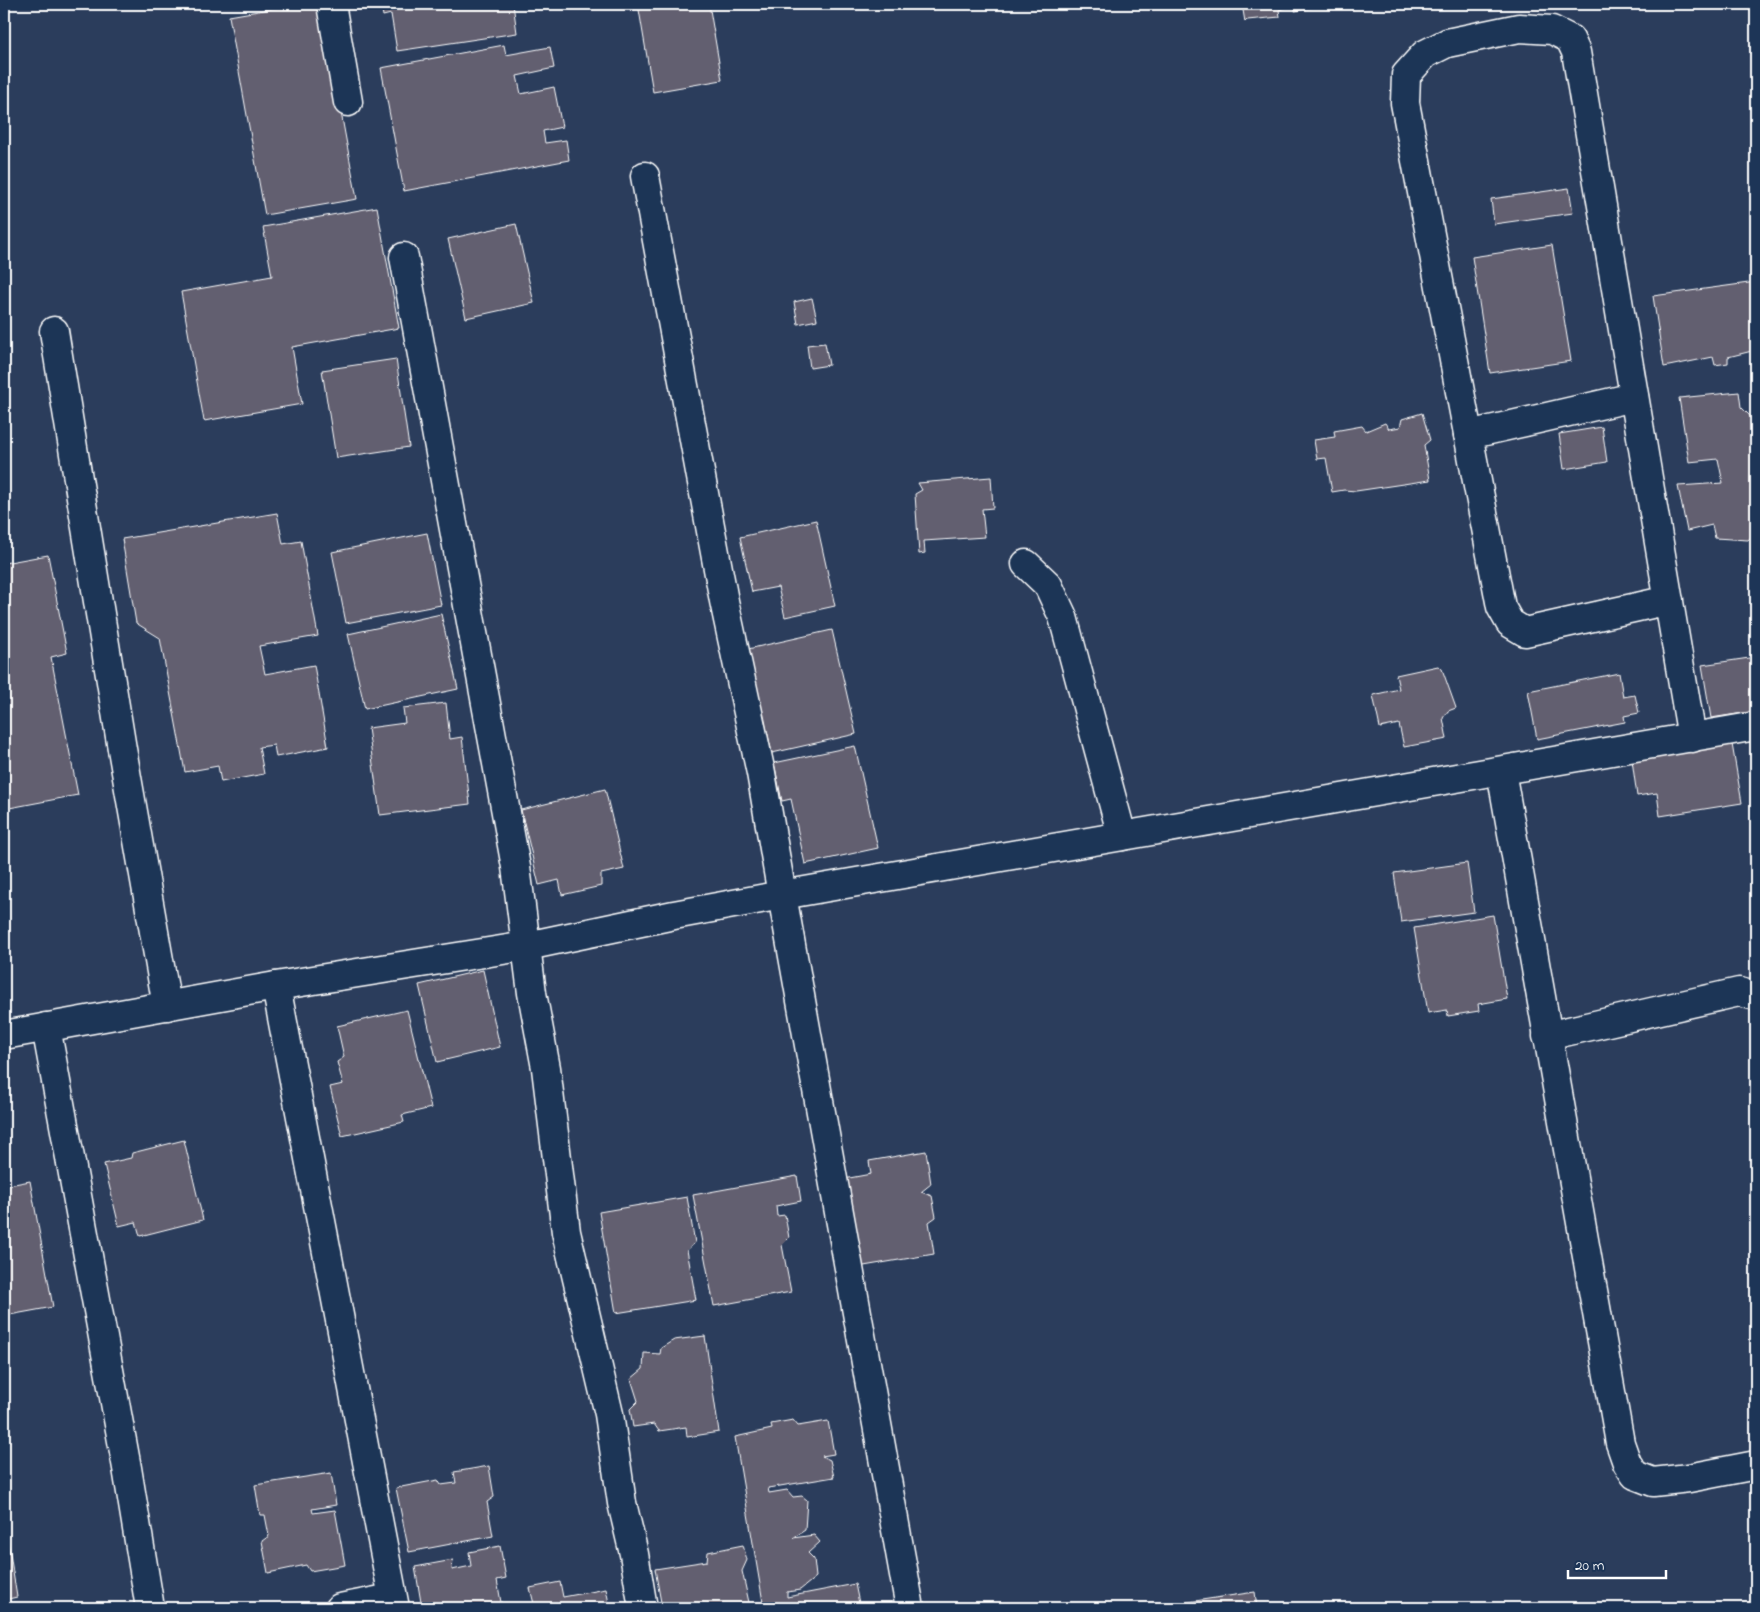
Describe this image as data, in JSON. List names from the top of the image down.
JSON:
{
  "scale_bar": "20 m"
}
